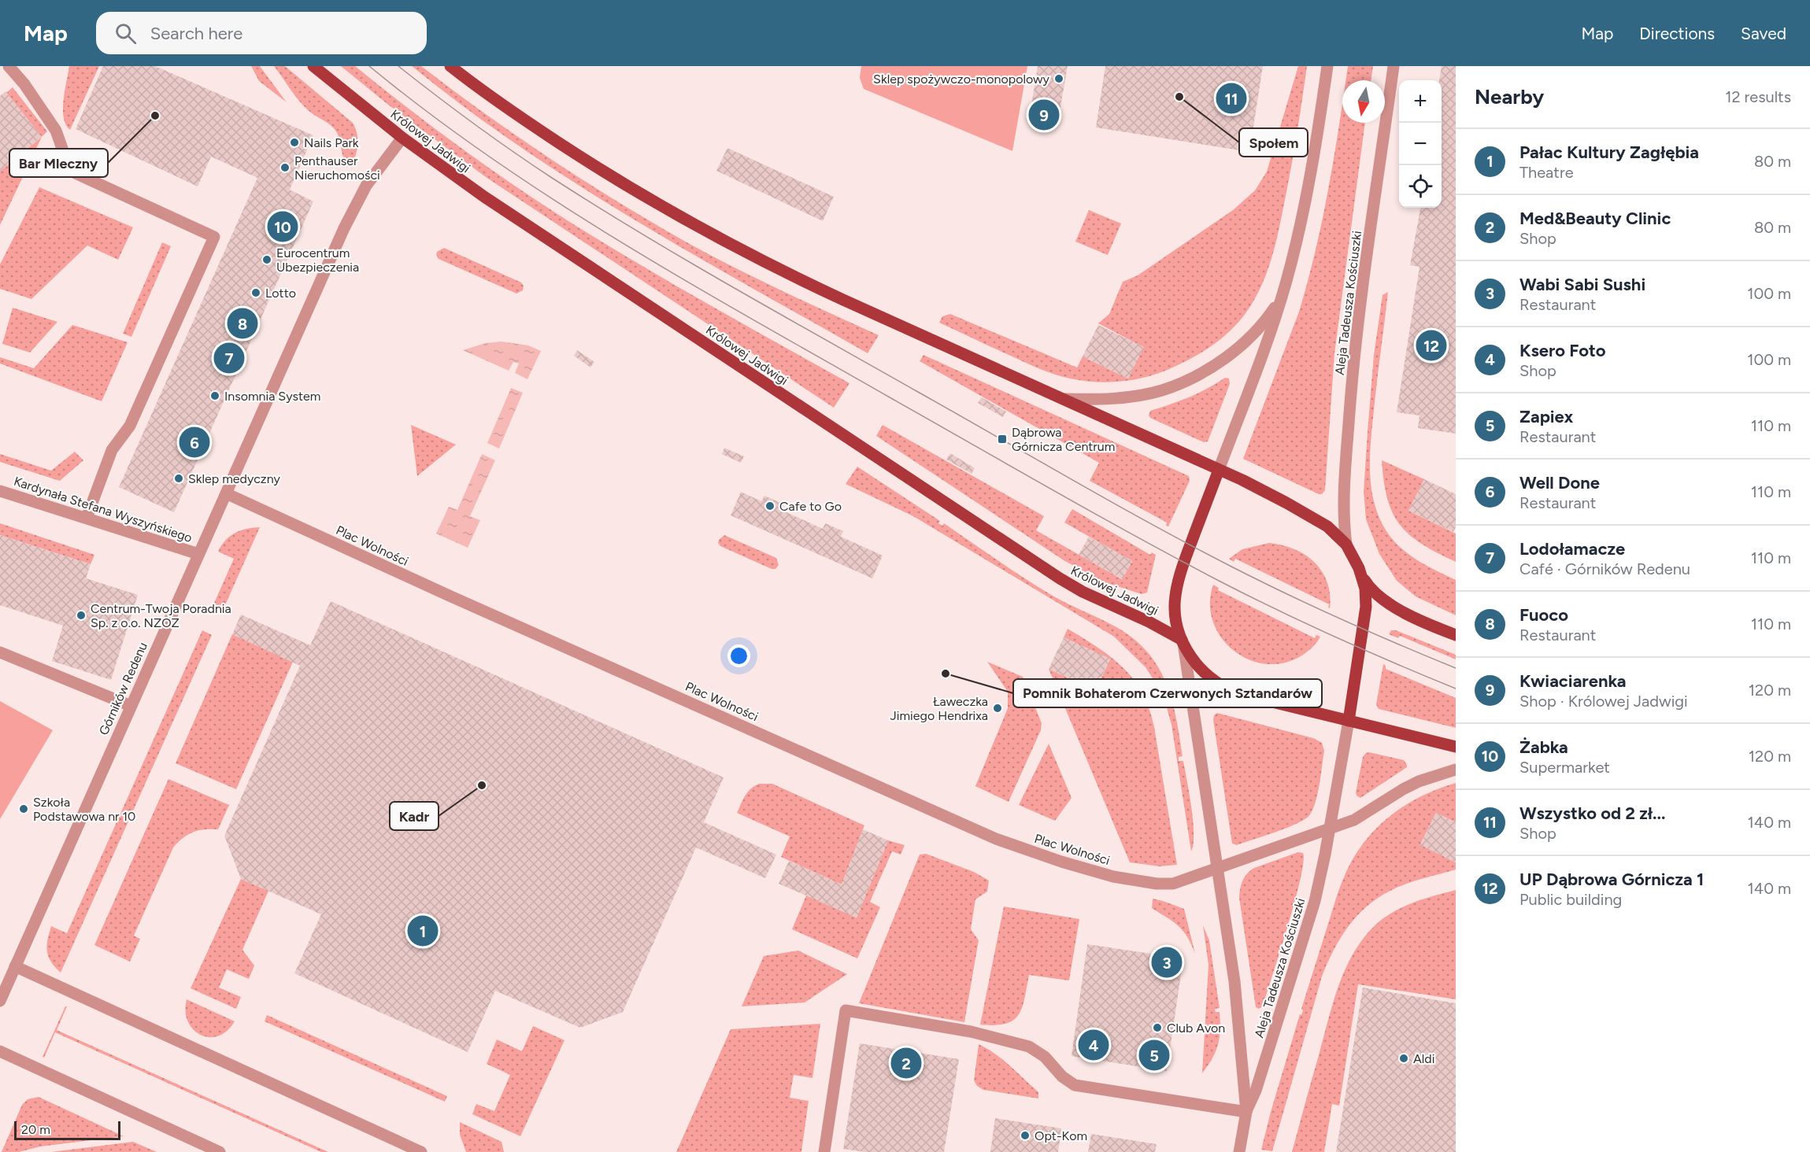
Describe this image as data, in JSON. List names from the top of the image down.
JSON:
{
  "streets": {
    "main road": ["Królowej Jadwigi"],
    "street": [
      "Aleja Tadeusza Kościuszki",
      "Kardynała Stefana Wyszyńskiego",
      "Plac Wolności",
      "Górników Redenu"
    ]
  },
  "crossings": [
    ["Królowej Jadwigi", "Aleja Tadeusza Kościuszki"],
    ["Królowej Jadwigi", "Górników Redenu"],
    ["Aleja Tadeusza Kościuszki", "Plac Wolności"],
    ["Kardynała Stefana Wyszyńskiego", "Górników Redenu"],
    ["Plac Wolności", "Górników Redenu"]
  ],
  "places": {
    "other": [
      "Sklep spożywczo-monopolowy",
      "Społem",
      "Bar Mleczny",
      "Nails Park",
      "Penthauser Nieruchomości",
      "Eurocentrum Ubezpieczenia",
      "Lotto",
      "Insomnia System",
      "Sklep medyczny",
      "Cafe to Go",
      "Centrum-Twoja Poradnia Sp. z o.o. NZOZ",
      "Pomnik Bohaterom Czerwonych Sztandarów",
      "Ławeczka Jimiego Hendrixa",
      "Kadr",
      "Szkoła Podstawowa nr 10",
      "Club Avon",
      "Aldi",
      "Opt-Kom"
    ],
    "transit": ["Dąbrowa Górnicza Centrum"]
  },
  "scale_bar": "20 m",
  "north": "bottom",
  "page": {
    "header": "Map",
    "search": "Search here",
    "nav": ["Map", "Directions", "Saved"],
    "heading": ["Nearby", "12 results"],
    "map_buttons": ["+", "−"],
    "pins": [
      "11",
      "9",
      "10",
      "8",
      "12",
      "7",
      "6",
      "1",
      "3",
      "4",
      "5",
      "2"
    ],
    "list": [
      {
        "mark": "1",
        "name": "Pałac Kultury Zagłębia",
        "note": "Theatre",
        "value": "80 m"
      },
      {
        "mark": "2",
        "name": "Med&Beauty Clinic",
        "note": "Shop",
        "value": "80 m"
      },
      {
        "mark": "3",
        "name": "Wabi Sabi Sushi",
        "note": "Restaurant",
        "value": "100 m"
      },
      {
        "mark": "4",
        "name": "Ksero Foto",
        "note": "Shop",
        "value": "100 m"
      },
      {
        "mark": "5",
        "name": "Zapiex",
        "note": "Restaurant",
        "value": "110 m"
      },
      {
        "mark": "6",
        "name": "Well Done",
        "note": "Restaurant",
        "value": "110 m"
      },
      {
        "mark": "7",
        "name": "Lodołamacze",
        "note": "Café · Górników Redenu",
        "value": "110 m"
      },
      {
        "mark": "8",
        "name": "Fuoco",
        "note": "Restaurant",
        "value": "110 m"
      },
      {
        "mark": "9",
        "name": "Kwiaciarenka",
        "note": "Shop · Królowej Jadwigi",
        "value": "120 m"
      },
      {
        "mark": "10",
        "name": "Żabka",
        "note": "Supermarket",
        "value": "120 m"
      },
      {
        "mark": "11",
        "name": "Wszystko od 2 zł...",
        "note": "Shop",
        "value": "140 m"
      },
      {
        "mark": "12",
        "name": "UP Dąbrowa Górnicza 1",
        "note": "Public building",
        "value": "140 m"
      }
    ],
    "scale": "20 m"
  }
}
